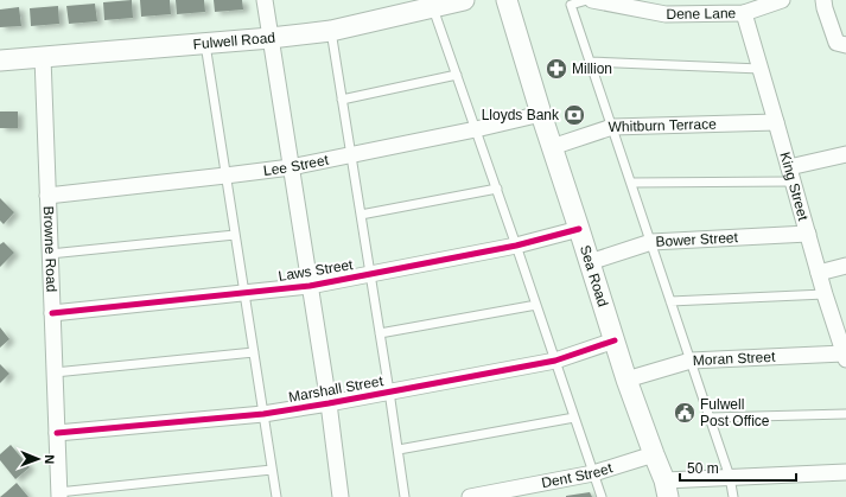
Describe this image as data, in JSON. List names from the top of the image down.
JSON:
{
  "streets": {
    "street": [
      "Dene Lane",
      "Fulwell Road",
      "Whitburn Terrace",
      "Lee Street",
      "King Street",
      "Bower Street",
      "Browne Road",
      "Laws Street",
      "Sea Road",
      "Moran Street",
      "Marshall Street",
      "Dent Street"
    ]
  },
  "crossings": [
    ["Dene Lane", "King Street"],
    ["Fulwell Road", "Browne Road"],
    ["Whitburn Terrace", "King Street"],
    ["Whitburn Terrace", "Sea Road"],
    ["Lee Street", "Browne Road"],
    ["Lee Street", "Sea Road"],
    ["King Street", "Bower Street"],
    ["King Street", "Moran Street"],
    ["Bower Street", "Sea Road"],
    ["Browne Road", "Laws Street"],
    ["Browne Road", "Marshall Street"],
    ["Laws Street", "Sea Road"],
    ["Sea Road", "Moran Street"],
    ["Sea Road", "Marshall Street"],
    ["Sea Road", "Dent Street"]
  ],
  "places": {
    "pharmacy": ["Million"],
    "bank": ["Lloyds Bank"],
    "public building": ["Fulwell Post Office"]
  },
  "scale_bar": "50 m",
  "north": "right"
}
